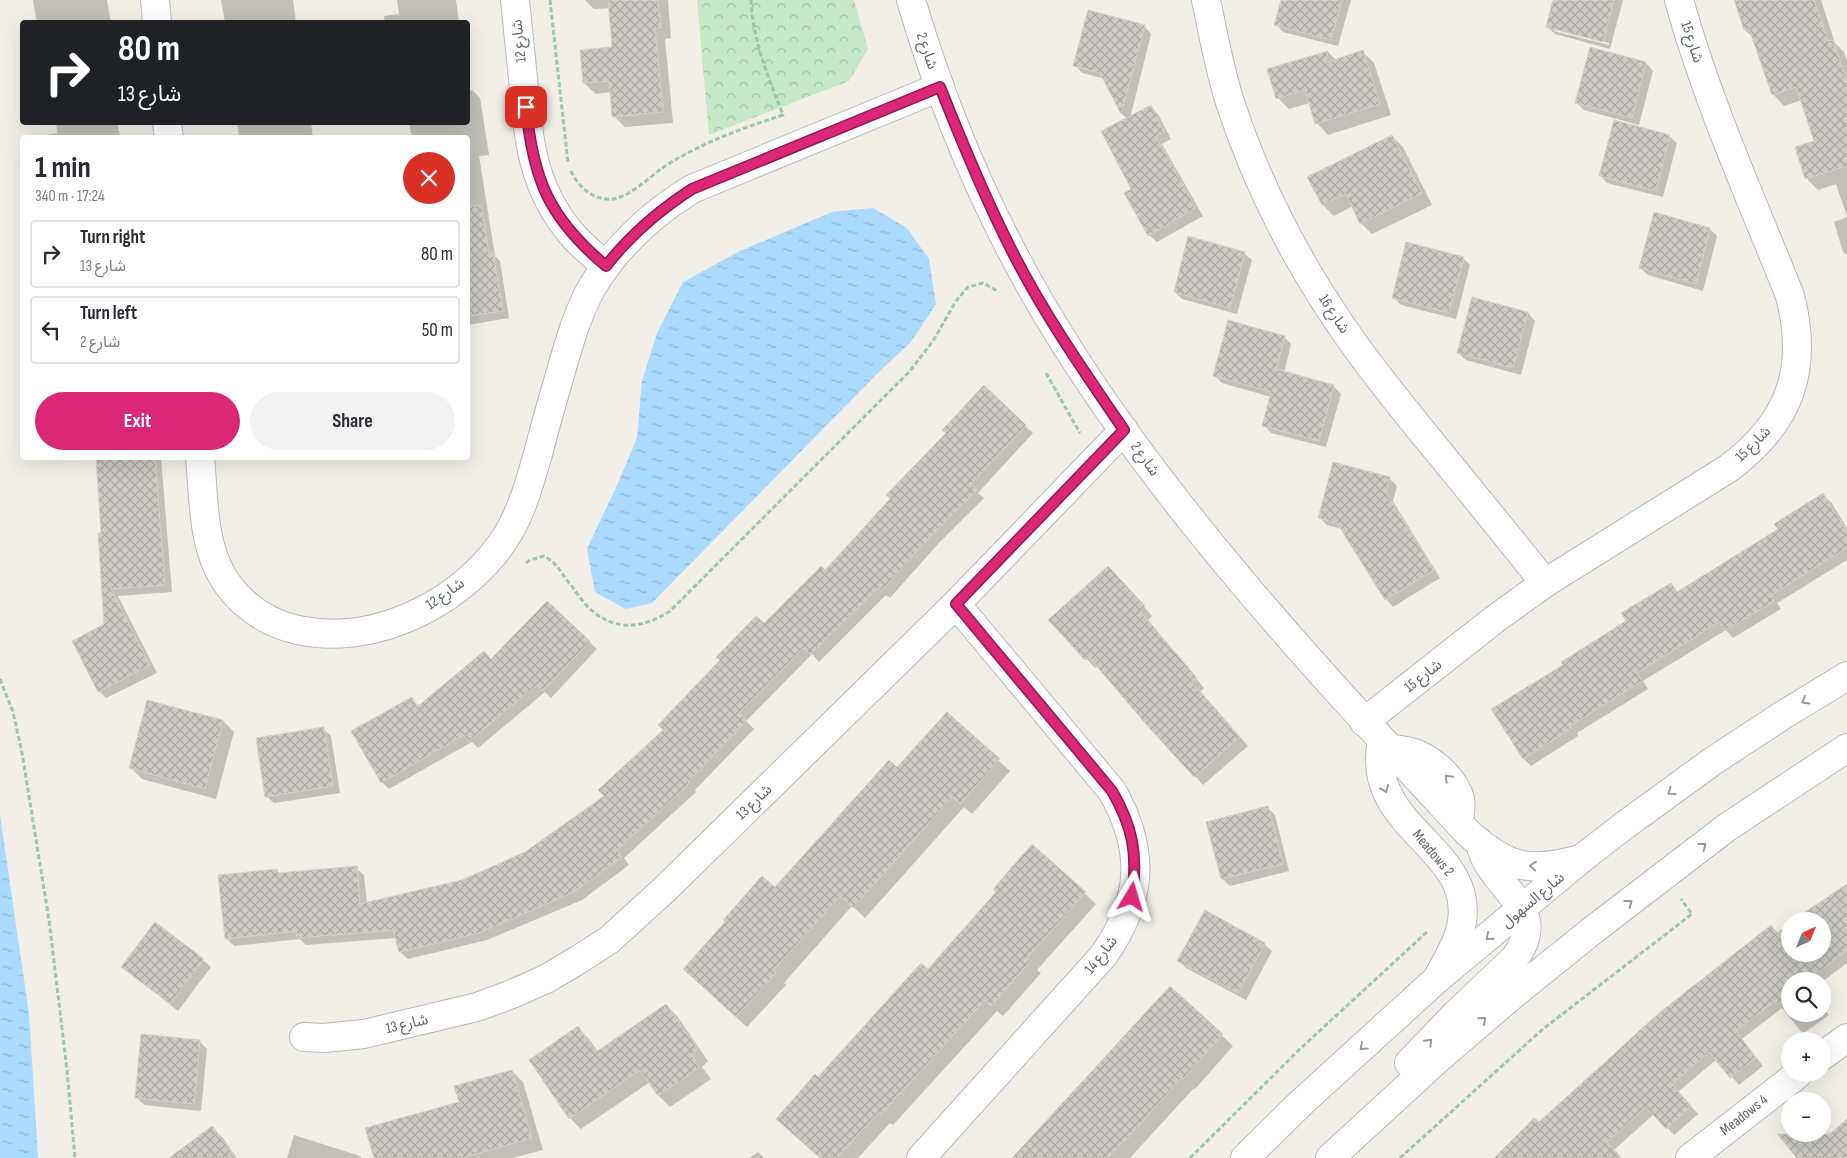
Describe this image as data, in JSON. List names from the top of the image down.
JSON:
{
  "streets": {
    "street": [
      "شارع 12",
      "شارع 15",
      "شارع 2",
      "شارع 16",
      "شارع 13",
      "Meadows 2",
      "شارع السهول",
      "شارع 14",
      "Meadows 4"
    ]
  },
  "crossings": [
    ["شارع 12", "شارع 2"],
    ["شارع 15", "شارع 2"],
    ["شارع 15", "شارع 16"],
    ["شارع 15", "Meadows 2"],
    ["شارع 2", "شارع 13"],
    ["شارع 2", "Meadows 2"],
    ["شارع 13", "شارع 14"],
    ["Meadows 2", "شارع السهول"]
  ],
  "one_way": ["Meadows 2"],
  "north": "top right",
  "page": {
    "turn": ["80 m", "شارع 13"],
    "heading": ["1 min", "340 m · 17:24"],
    "list": [
      {
        "name": "Turn right",
        "note": "شارع 13",
        "value": "80 m"
      },
      {
        "name": "Turn left",
        "note": "شارع 2",
        "value": "50 m"
      }
    ],
    "buttons": ["Exit", "Share"],
    "map_buttons": ["+", "−"]
  }
}
